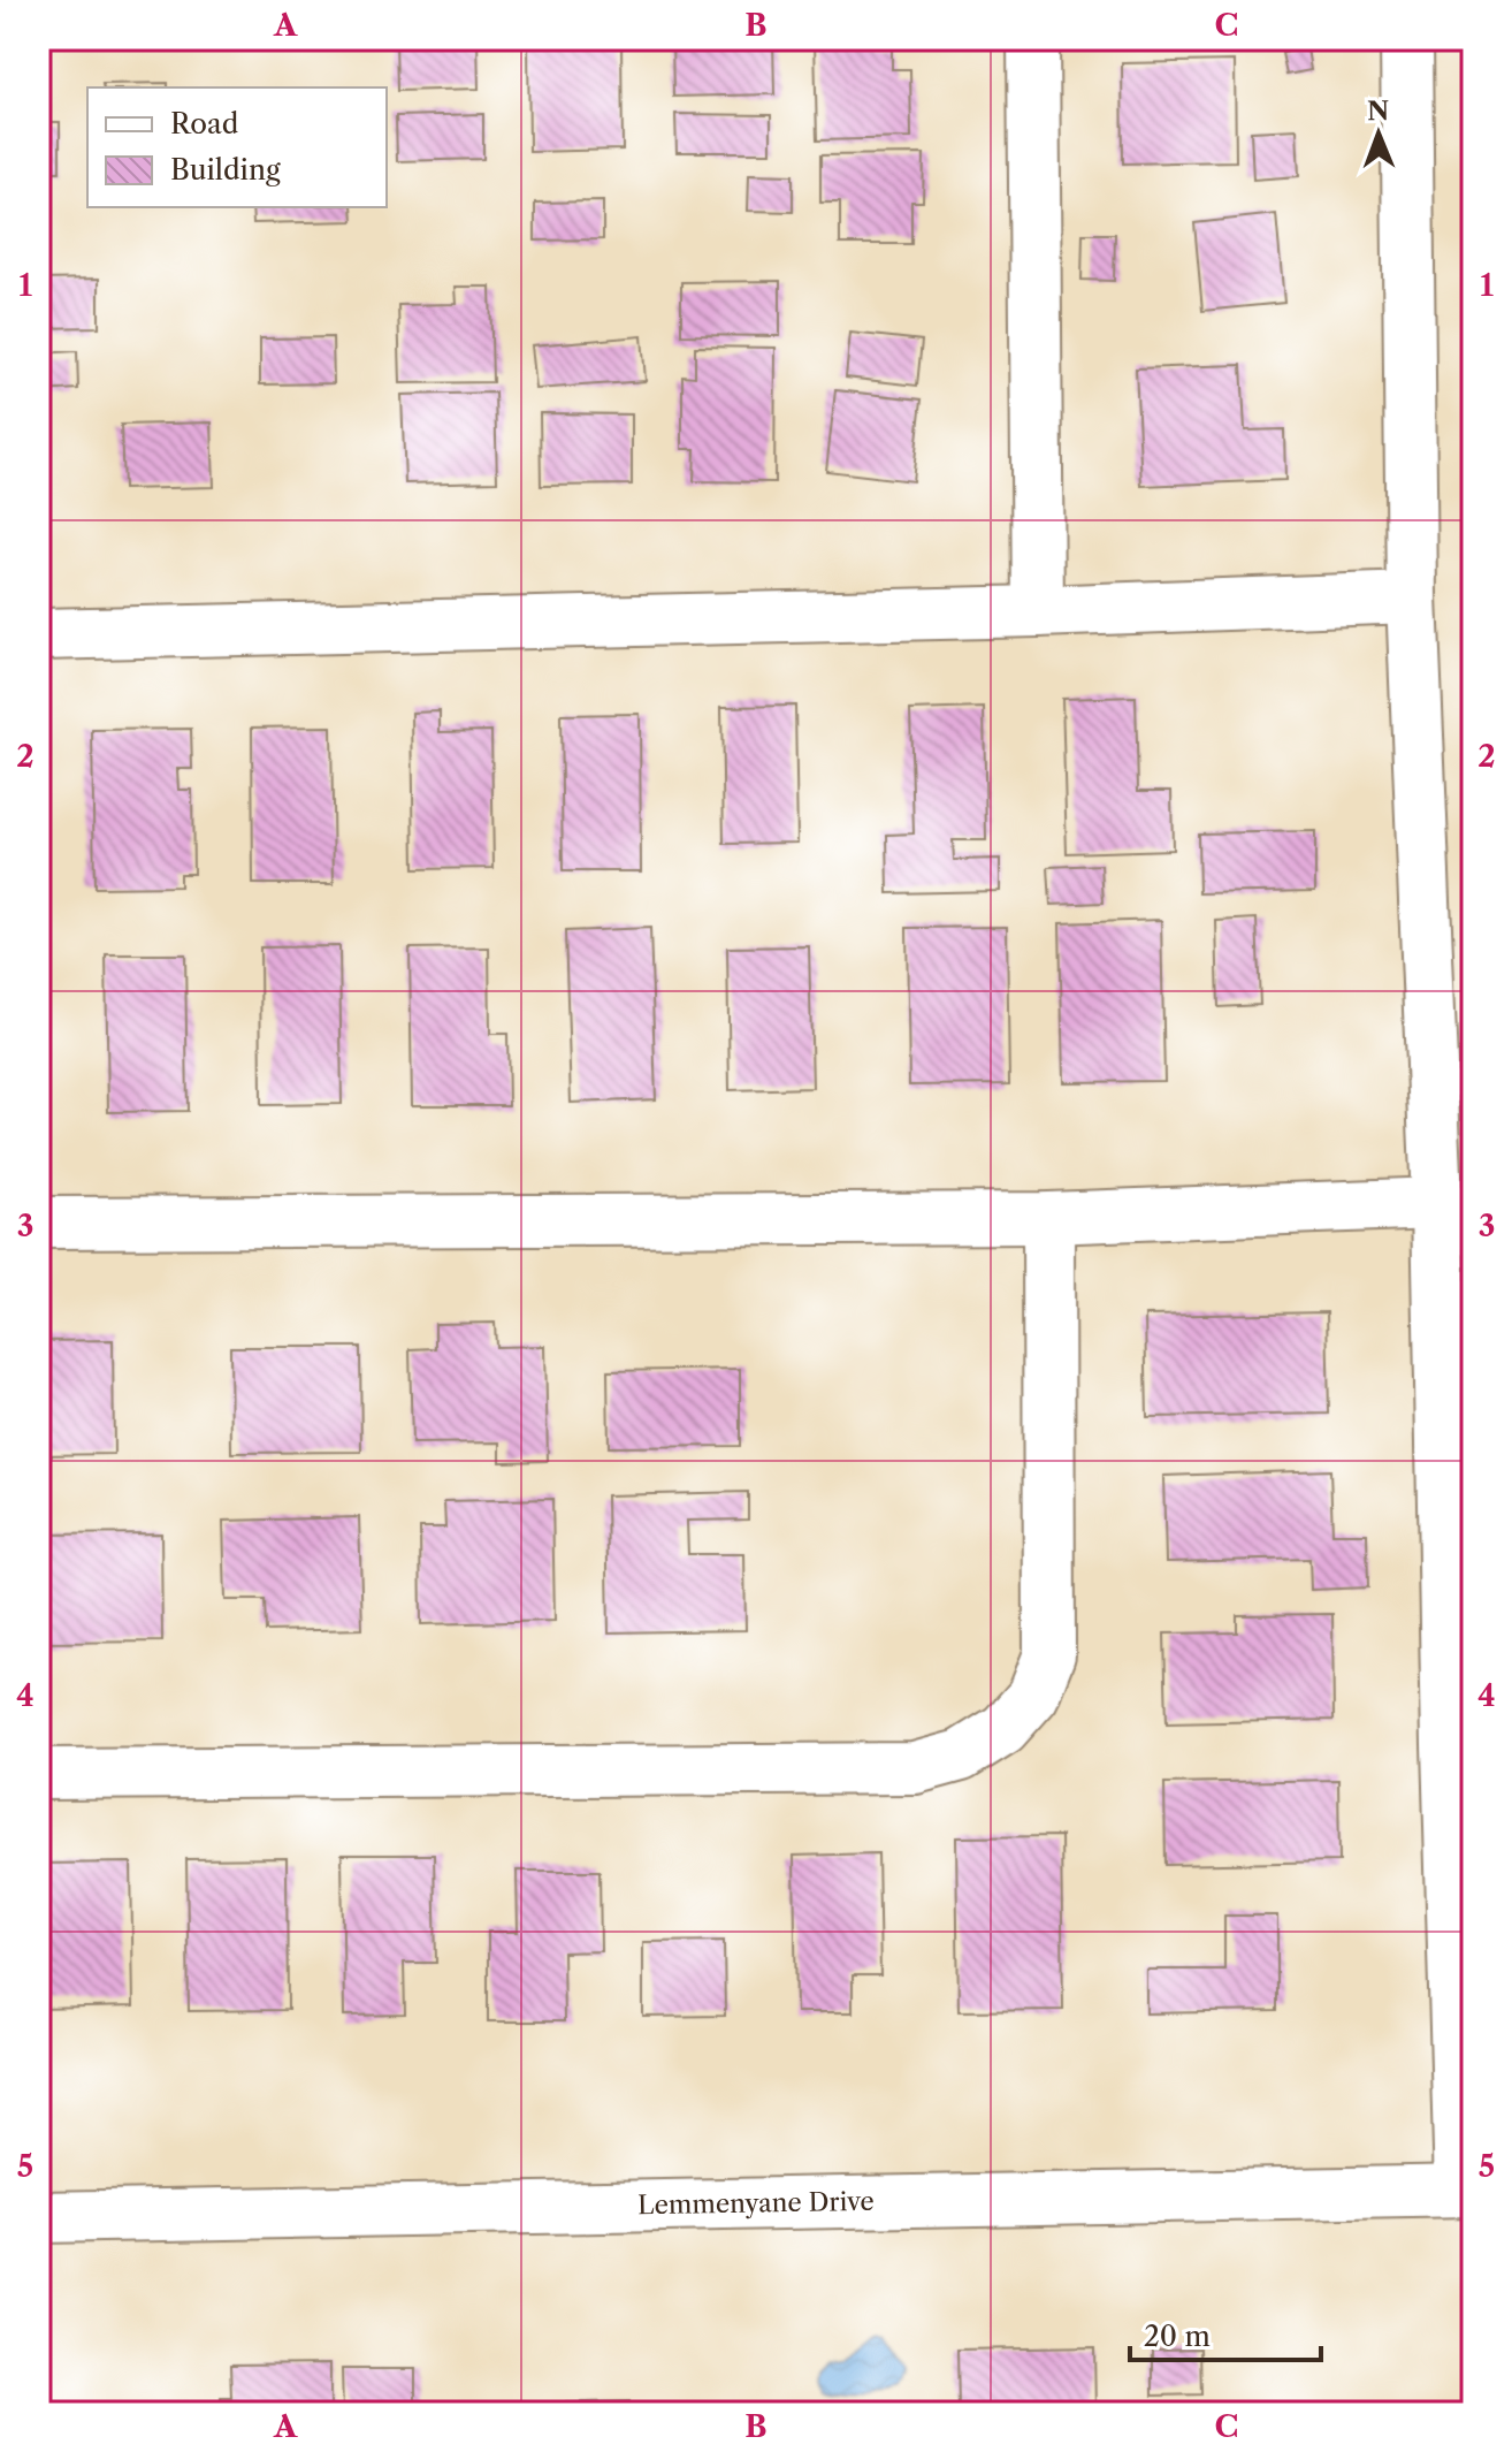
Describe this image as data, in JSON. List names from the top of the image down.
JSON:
{
  "streets": {
    "street": ["Lemmenyane Drive"]
  },
  "legend": ["Road", "Building"],
  "scale_bar": "20 m",
  "north": "top",
  "grid": {
    "columns": ["A", "B", "C"],
    "rows": [
      "1",
      "2",
      "3",
      "4",
      "5"
    ]
  }
}
